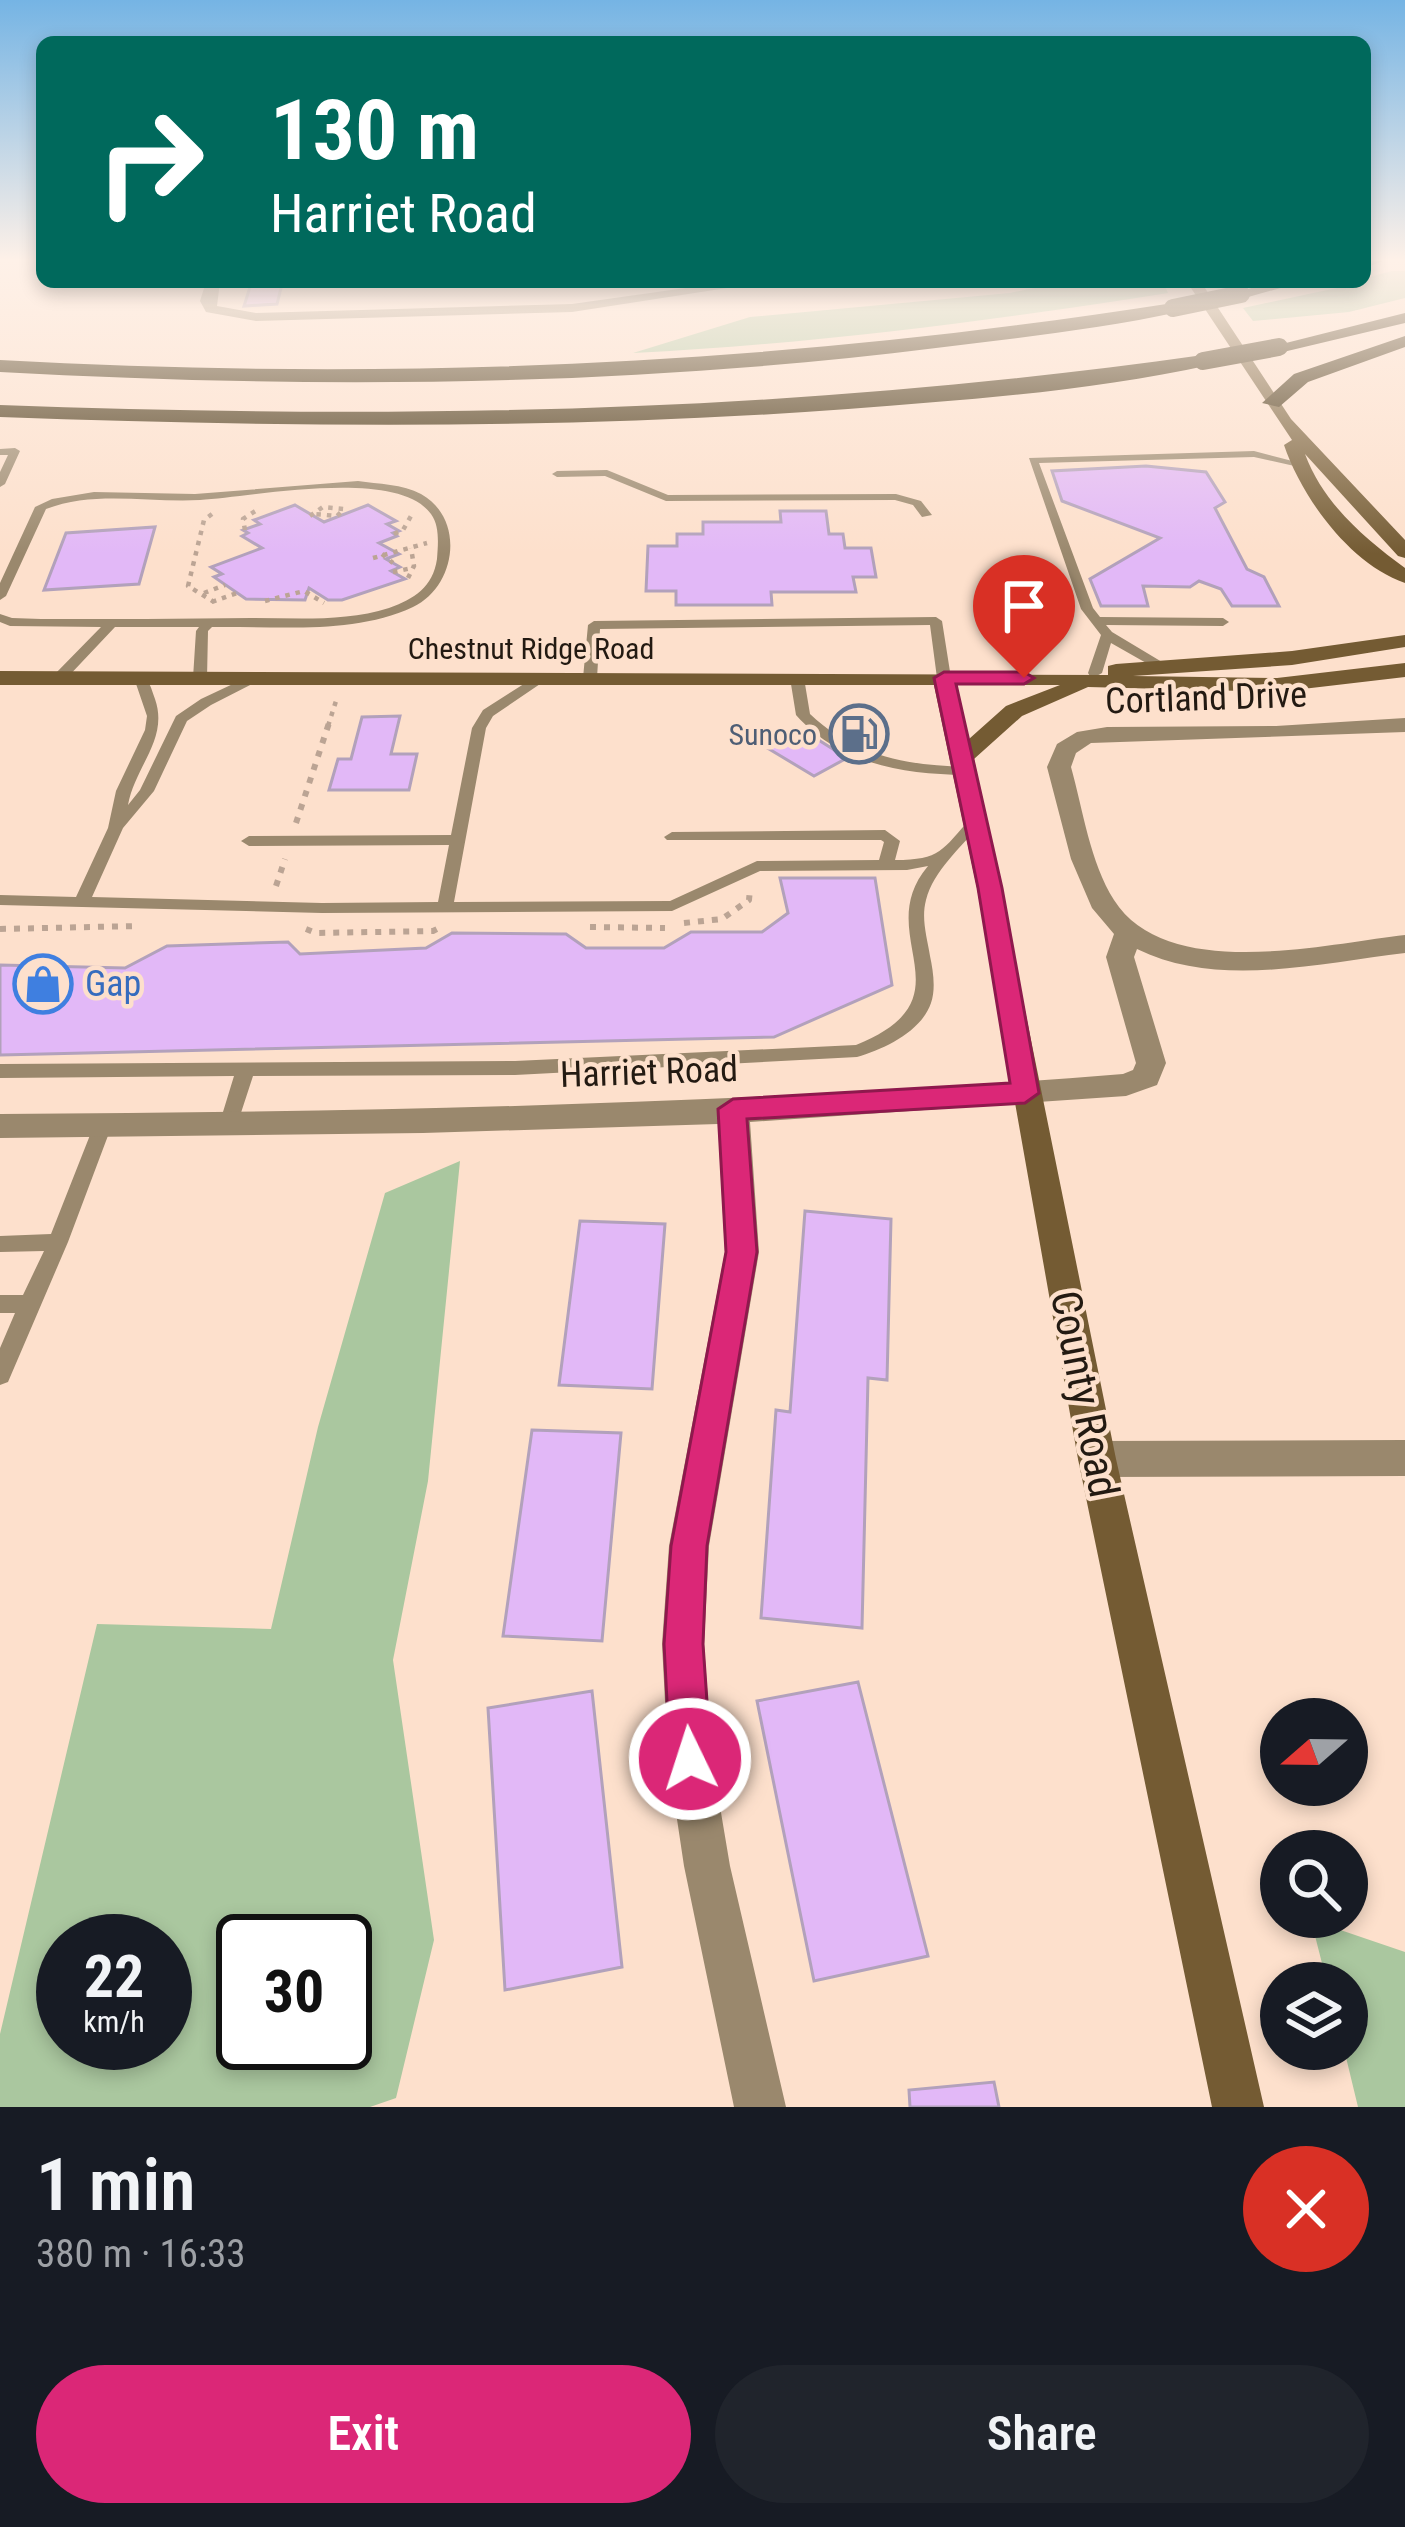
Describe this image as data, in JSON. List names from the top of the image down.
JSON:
{
  "streets": {
    "main road": ["Chestnut Ridge Road", "County Road"],
    "street": ["Cortland Drive", "Harriet Road"]
  },
  "crossings": [
    ["Chestnut Ridge Road", "County Road"],
    ["Cortland Drive", "Harriet Road"],
    ["Harriet Road", "County Road"]
  ],
  "places": {
    "fuel station": ["Sunoco"],
    "shop": ["Gap"]
  },
  "north": "left",
  "page": {
    "turn": ["130 m", "Harriet Road"],
    "speed": "22 km/h",
    "limit": "30",
    "heading": ["1 min", "380 m · 16:33"],
    "buttons": ["Exit", "Share"]
  }
}
